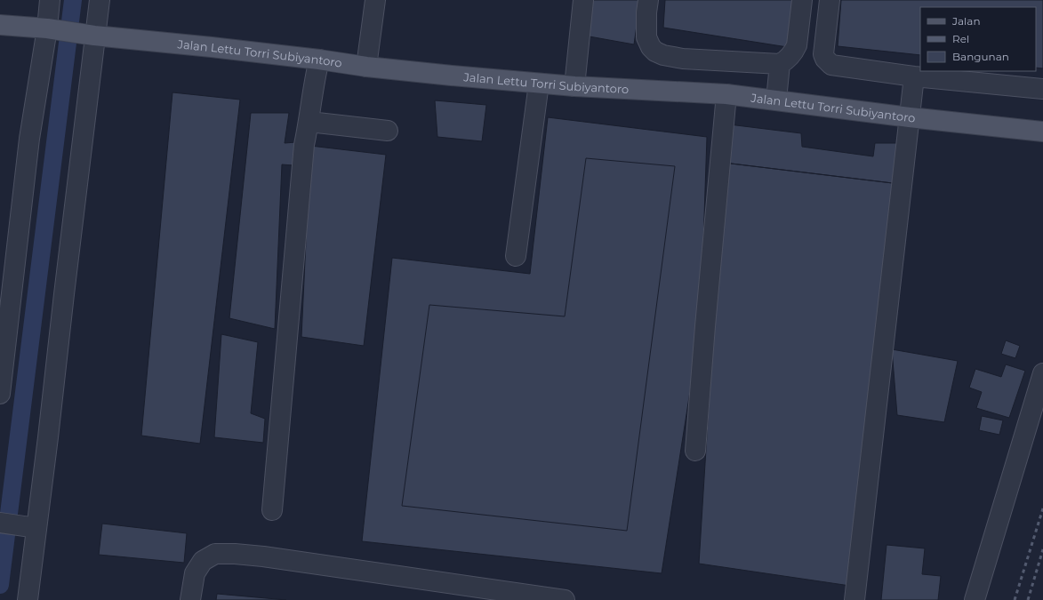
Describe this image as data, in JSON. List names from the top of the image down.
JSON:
{
  "streets": {
    "main road": ["Jalan Lettu Torri Subiyantoro"]
  },
  "legend": ["Jalan", "Rel", "Bangunan"]
}
